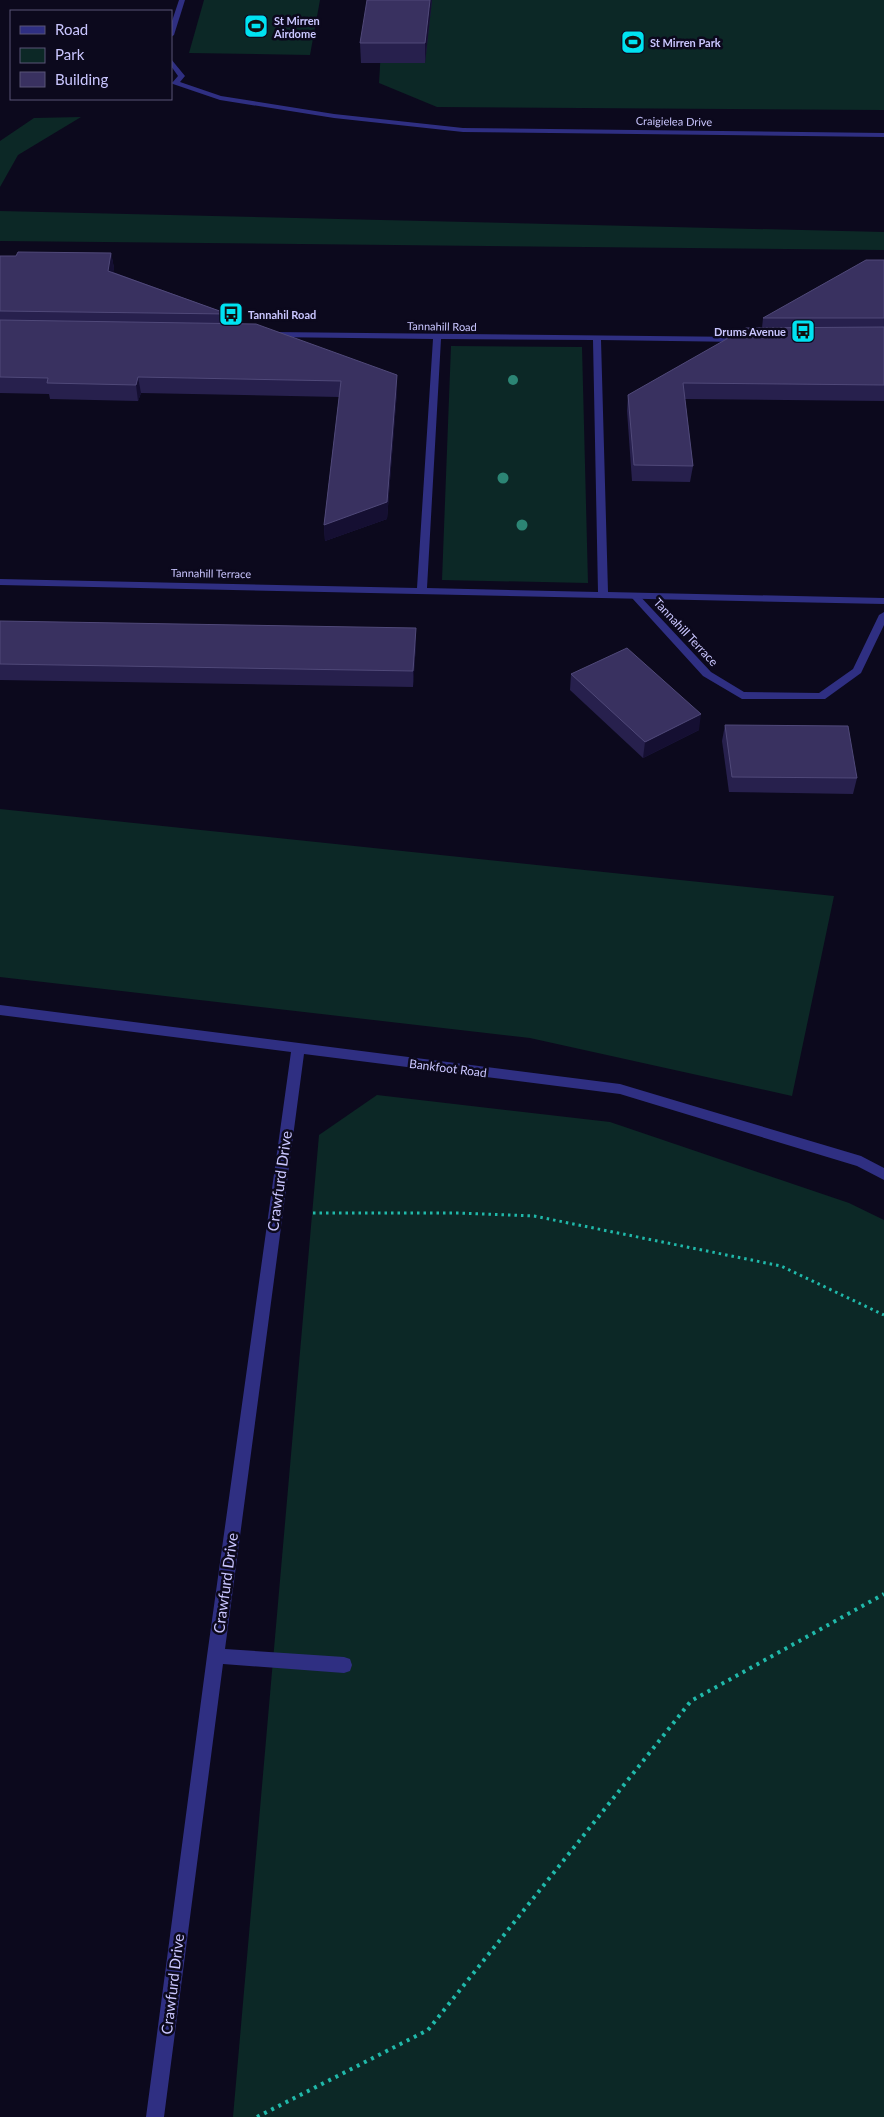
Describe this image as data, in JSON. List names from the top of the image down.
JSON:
{
  "streets": {
    "street": [
      "Craigielea Drive",
      "Tannahill Road",
      "Tannahill Terrace",
      "Bankfoot Road",
      "Crawfurd Drive"
    ]
  },
  "crossings": [
    ["Bankfoot Road", "Crawfurd Drive"]
  ],
  "places": {
    "sports": ["St Mirren Airdome", "St Mirren Park"],
    "bus stop": ["Tannahil Road", "Drums Avenue"]
  },
  "legend": ["Road", "Park", "Building"]
}
